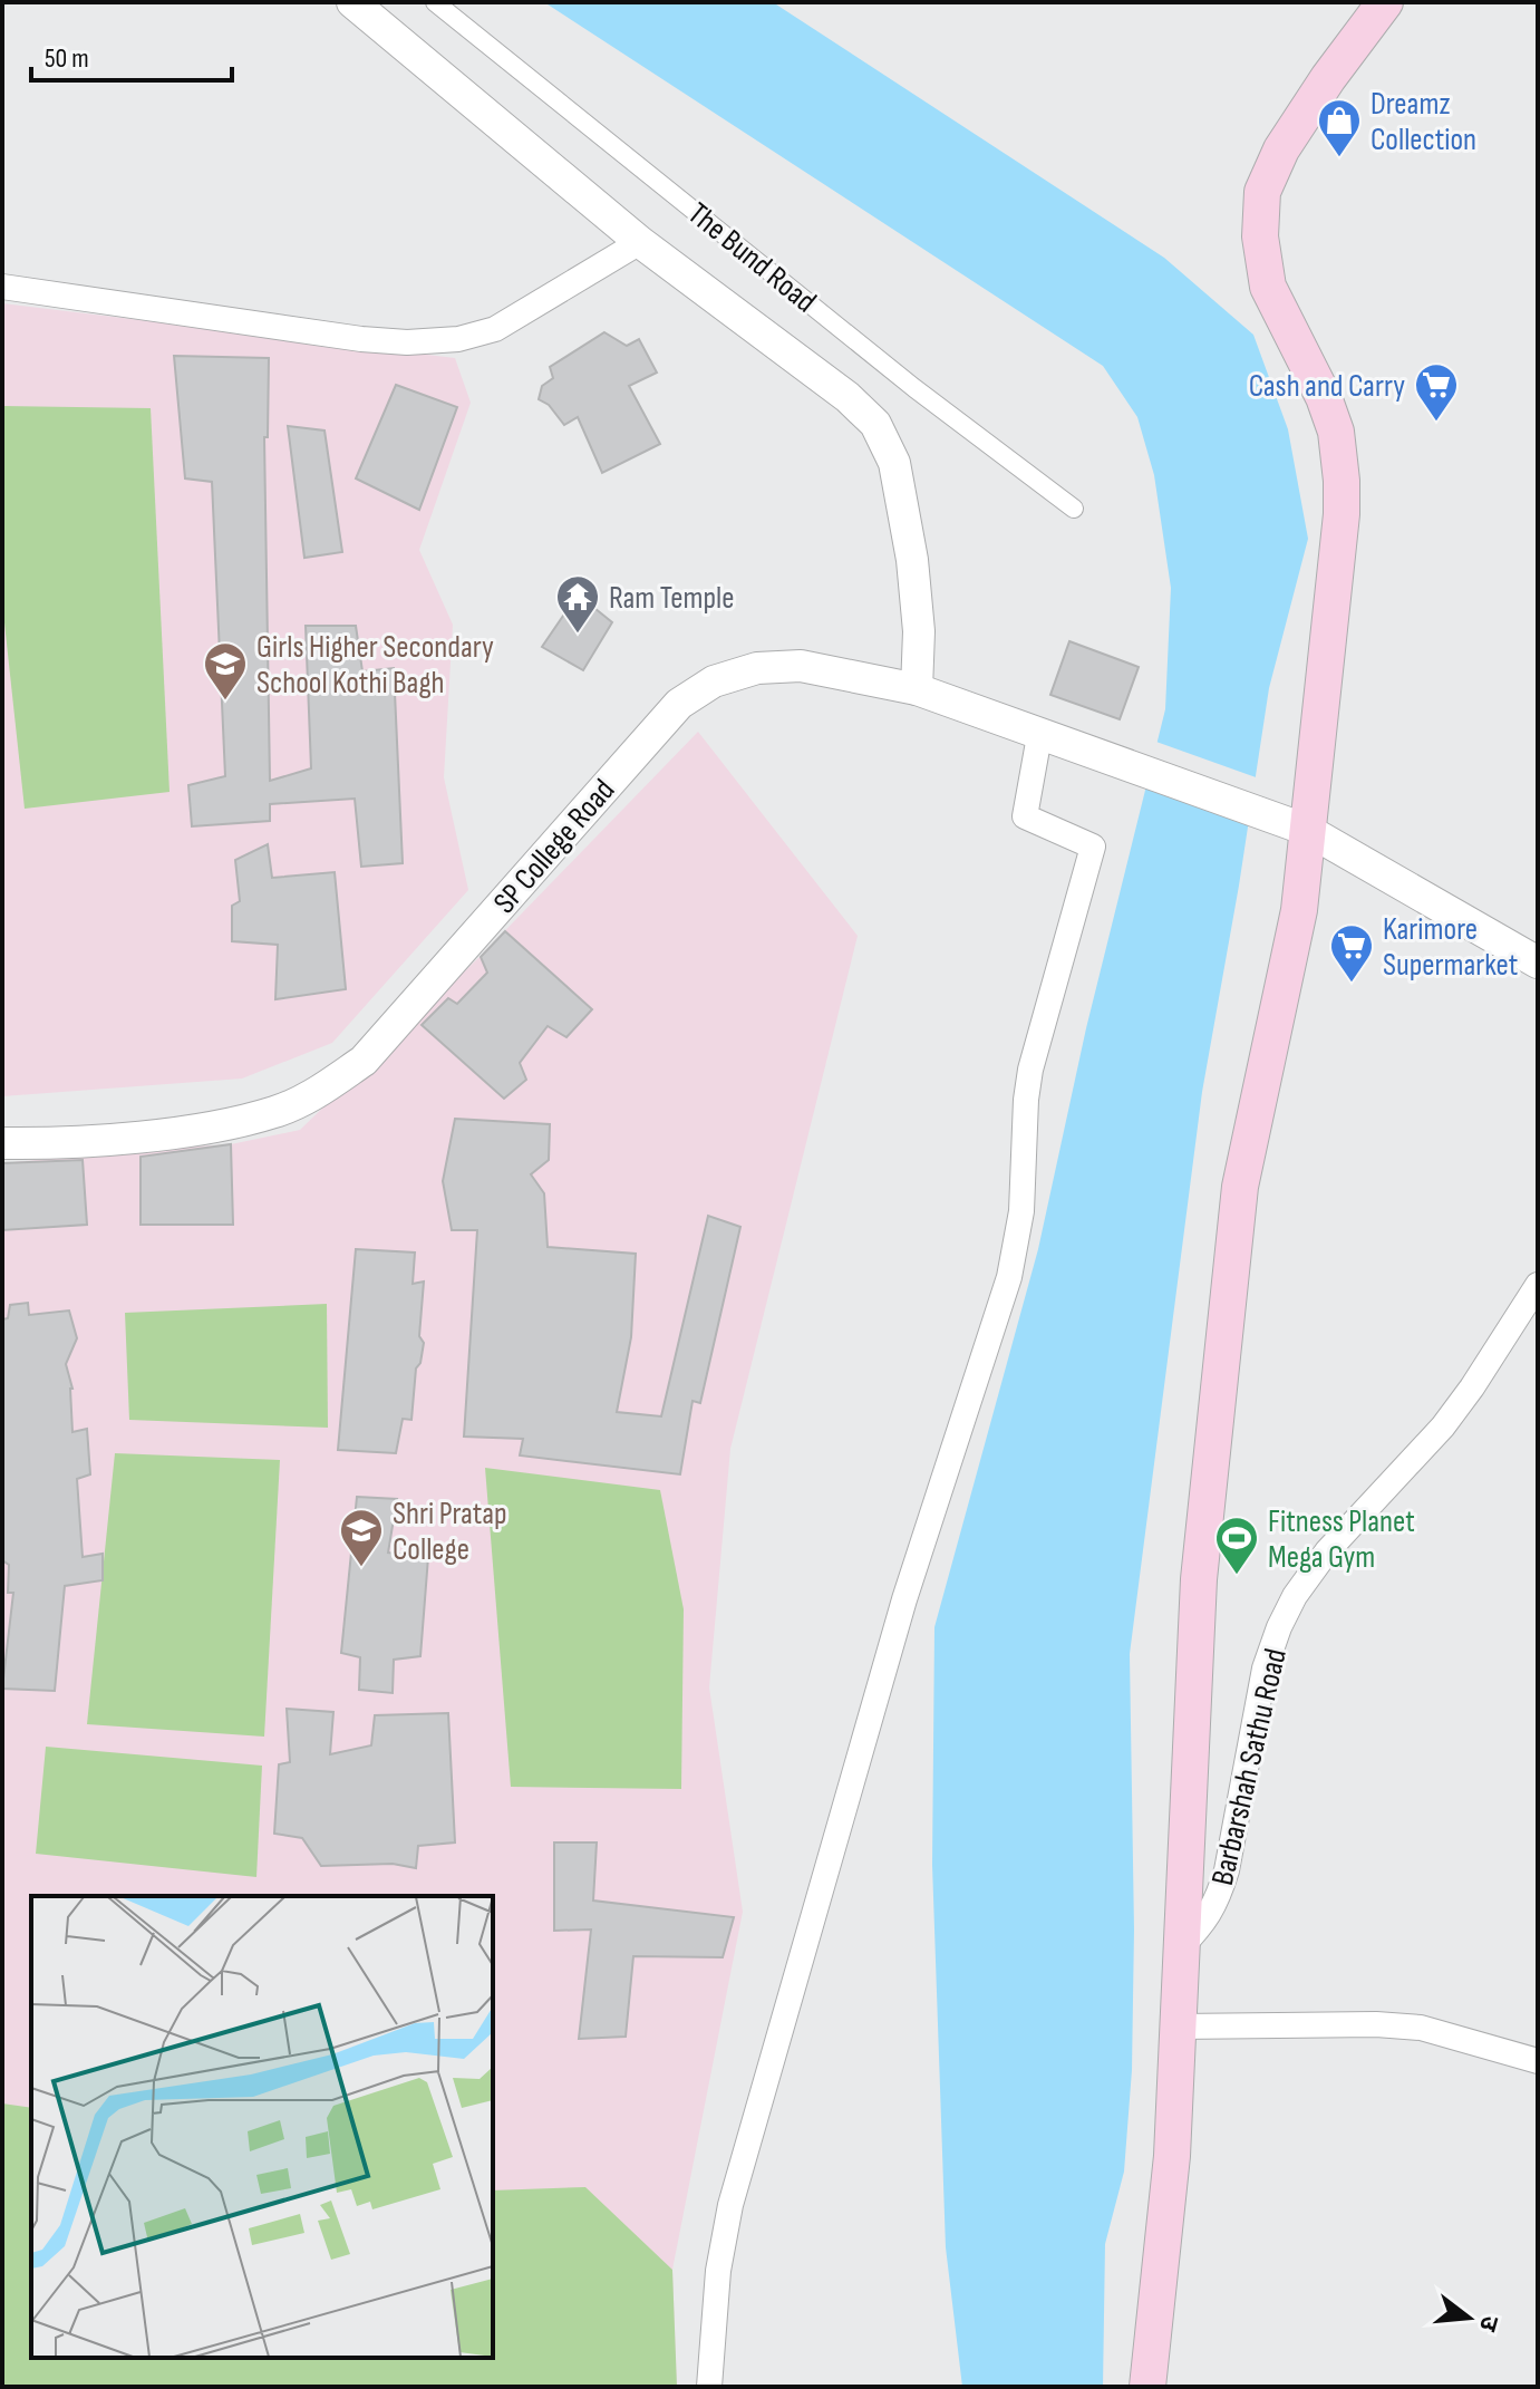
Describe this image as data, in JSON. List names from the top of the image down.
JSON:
{
  "streets": {
    "street": ["The Bund Road", "SP College Road", "Barbarshah Sathu Road"]
  },
  "places": {
    "shop": ["Dreamz Collection"],
    "supermarket": ["Cash and Carry", "Karimore Supermarket"],
    "temple": ["Ram Temple"],
    "school or university": ["Girls Higher Secondary School Kothi Bagh", "Shri Pratap College"],
    "sports": ["Fitness Planet Mega Gym"]
  },
  "scale_bar": "50 m",
  "north": "right"
}
